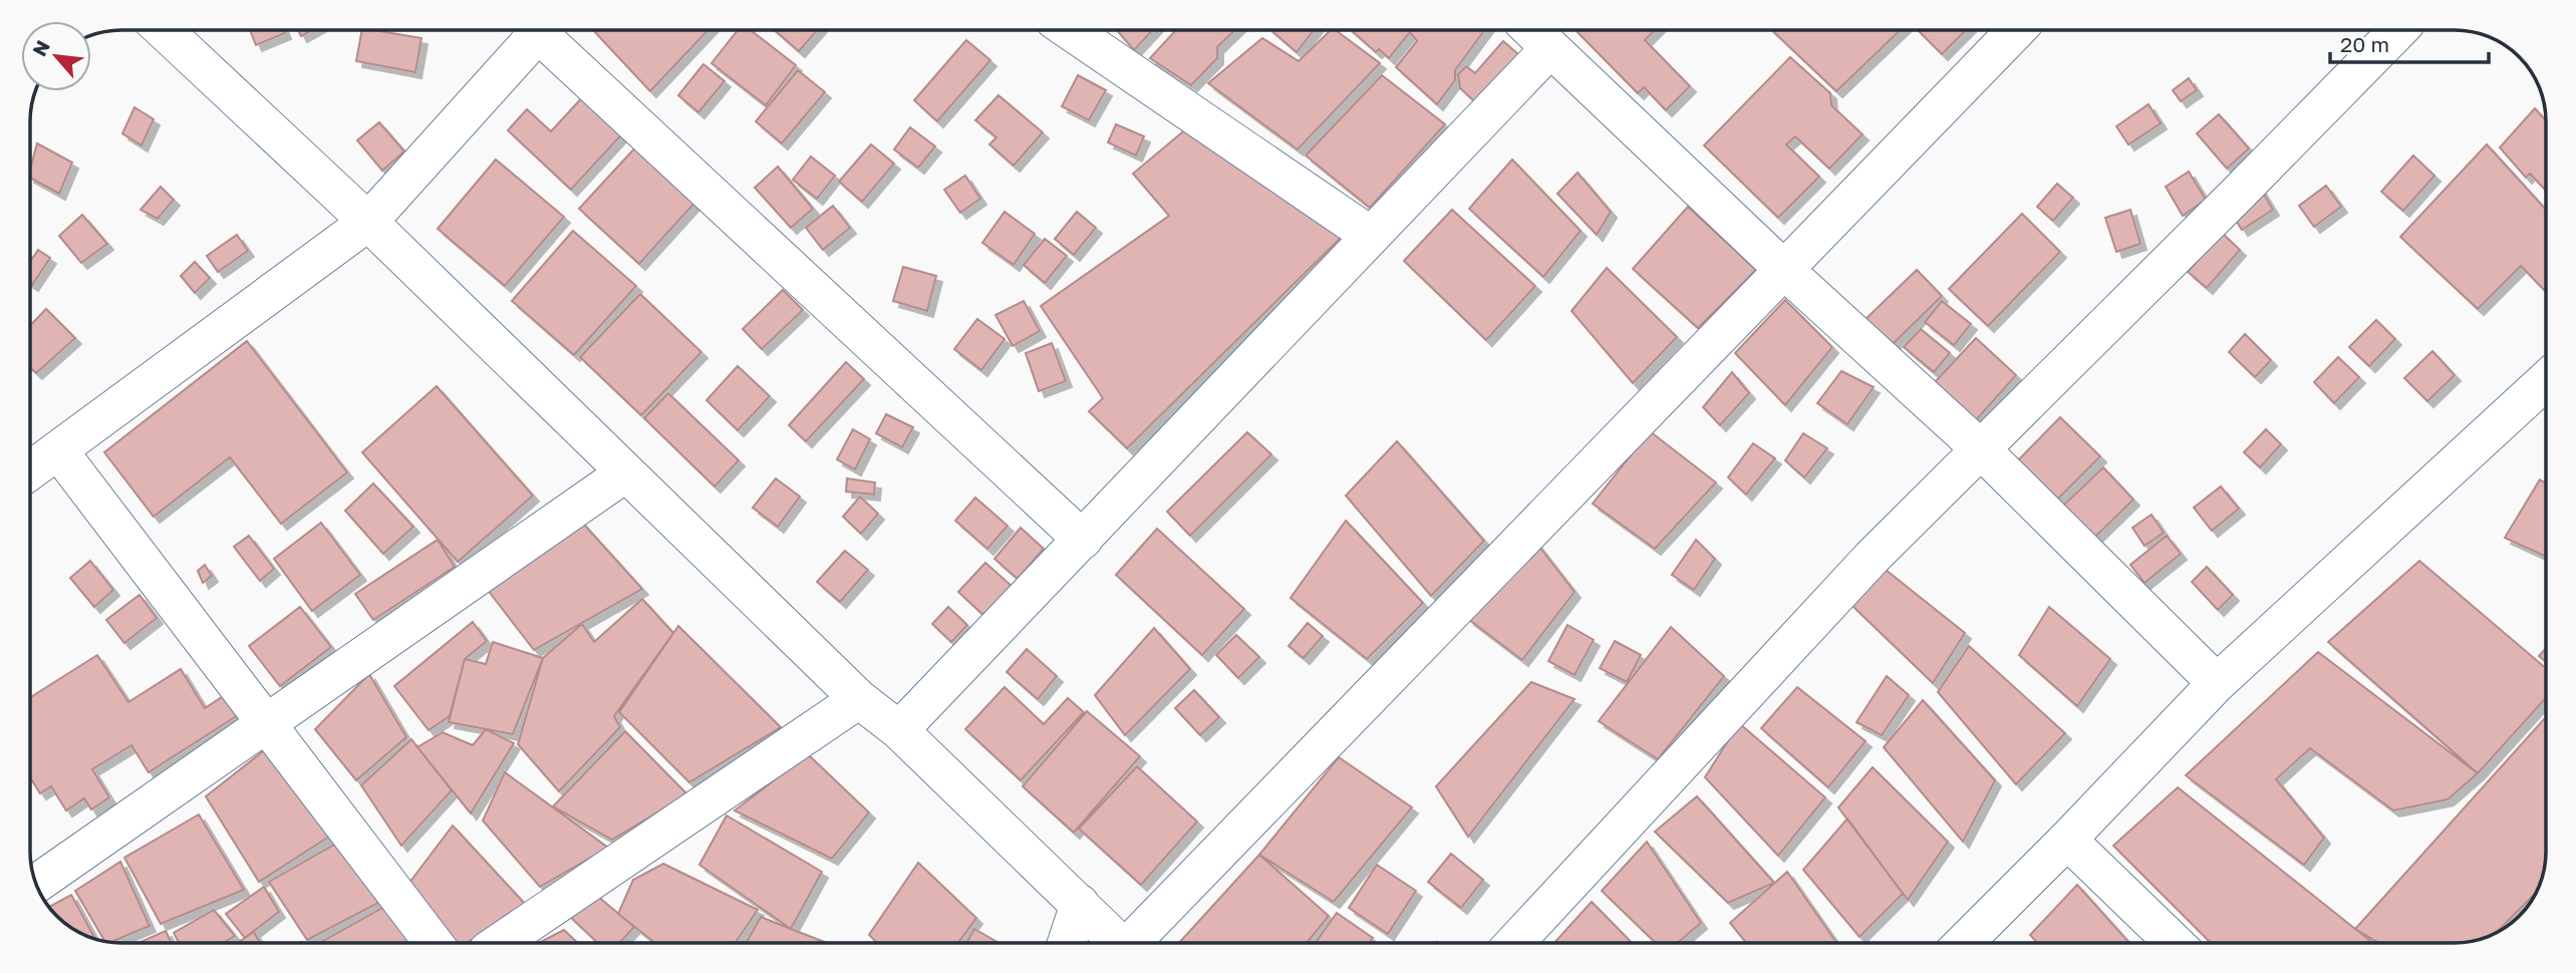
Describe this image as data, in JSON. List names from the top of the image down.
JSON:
{
  "scale_bar": "20 m",
  "north": "top left"
}
